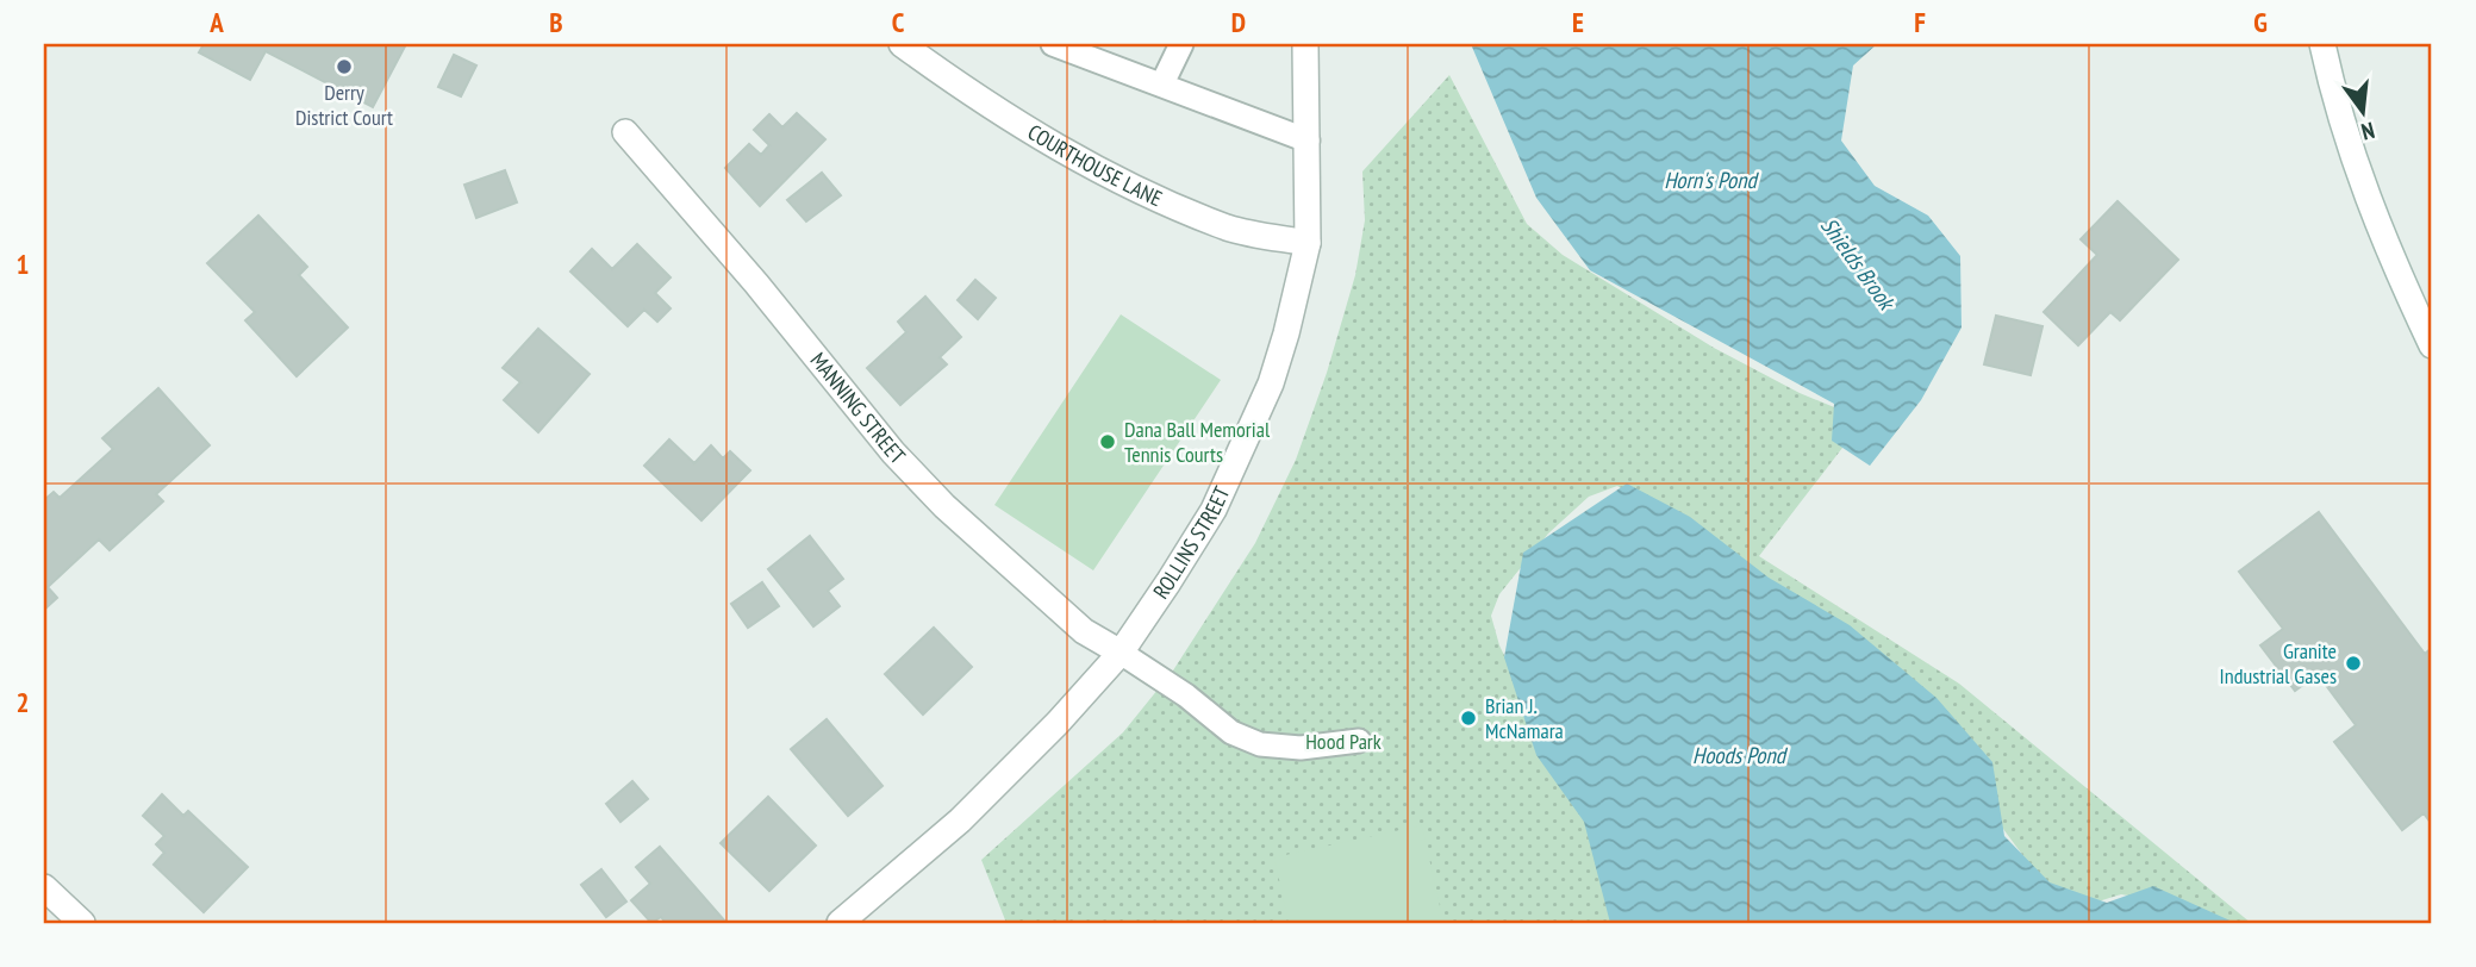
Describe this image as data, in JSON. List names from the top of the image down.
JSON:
{
  "streets": {
    "street": ["COURTHOUSE LANE", "MANNING STREET", "ROLLINS STREET"]
  },
  "crossings": [
    ["COURTHOUSE LANE", "ROLLINS STREET"],
    ["MANNING STREET", "ROLLINS STREET"]
  ],
  "water": ["Horn's Pond", "Shields Brook", "Hoods Pond"],
  "parks": ["Hood Park"],
  "places": [
    "Derry District Court",
    "Dana Ball Memorial Tennis Courts",
    "Granite Industrial Gases",
    "Brian J. McNamara"
  ],
  "north": "bottom",
  "grid": {
    "columns": [
      "A",
      "B",
      "C",
      "D",
      "E",
      "F",
      "G"
    ],
    "rows": ["1", "2"]
  }
}
